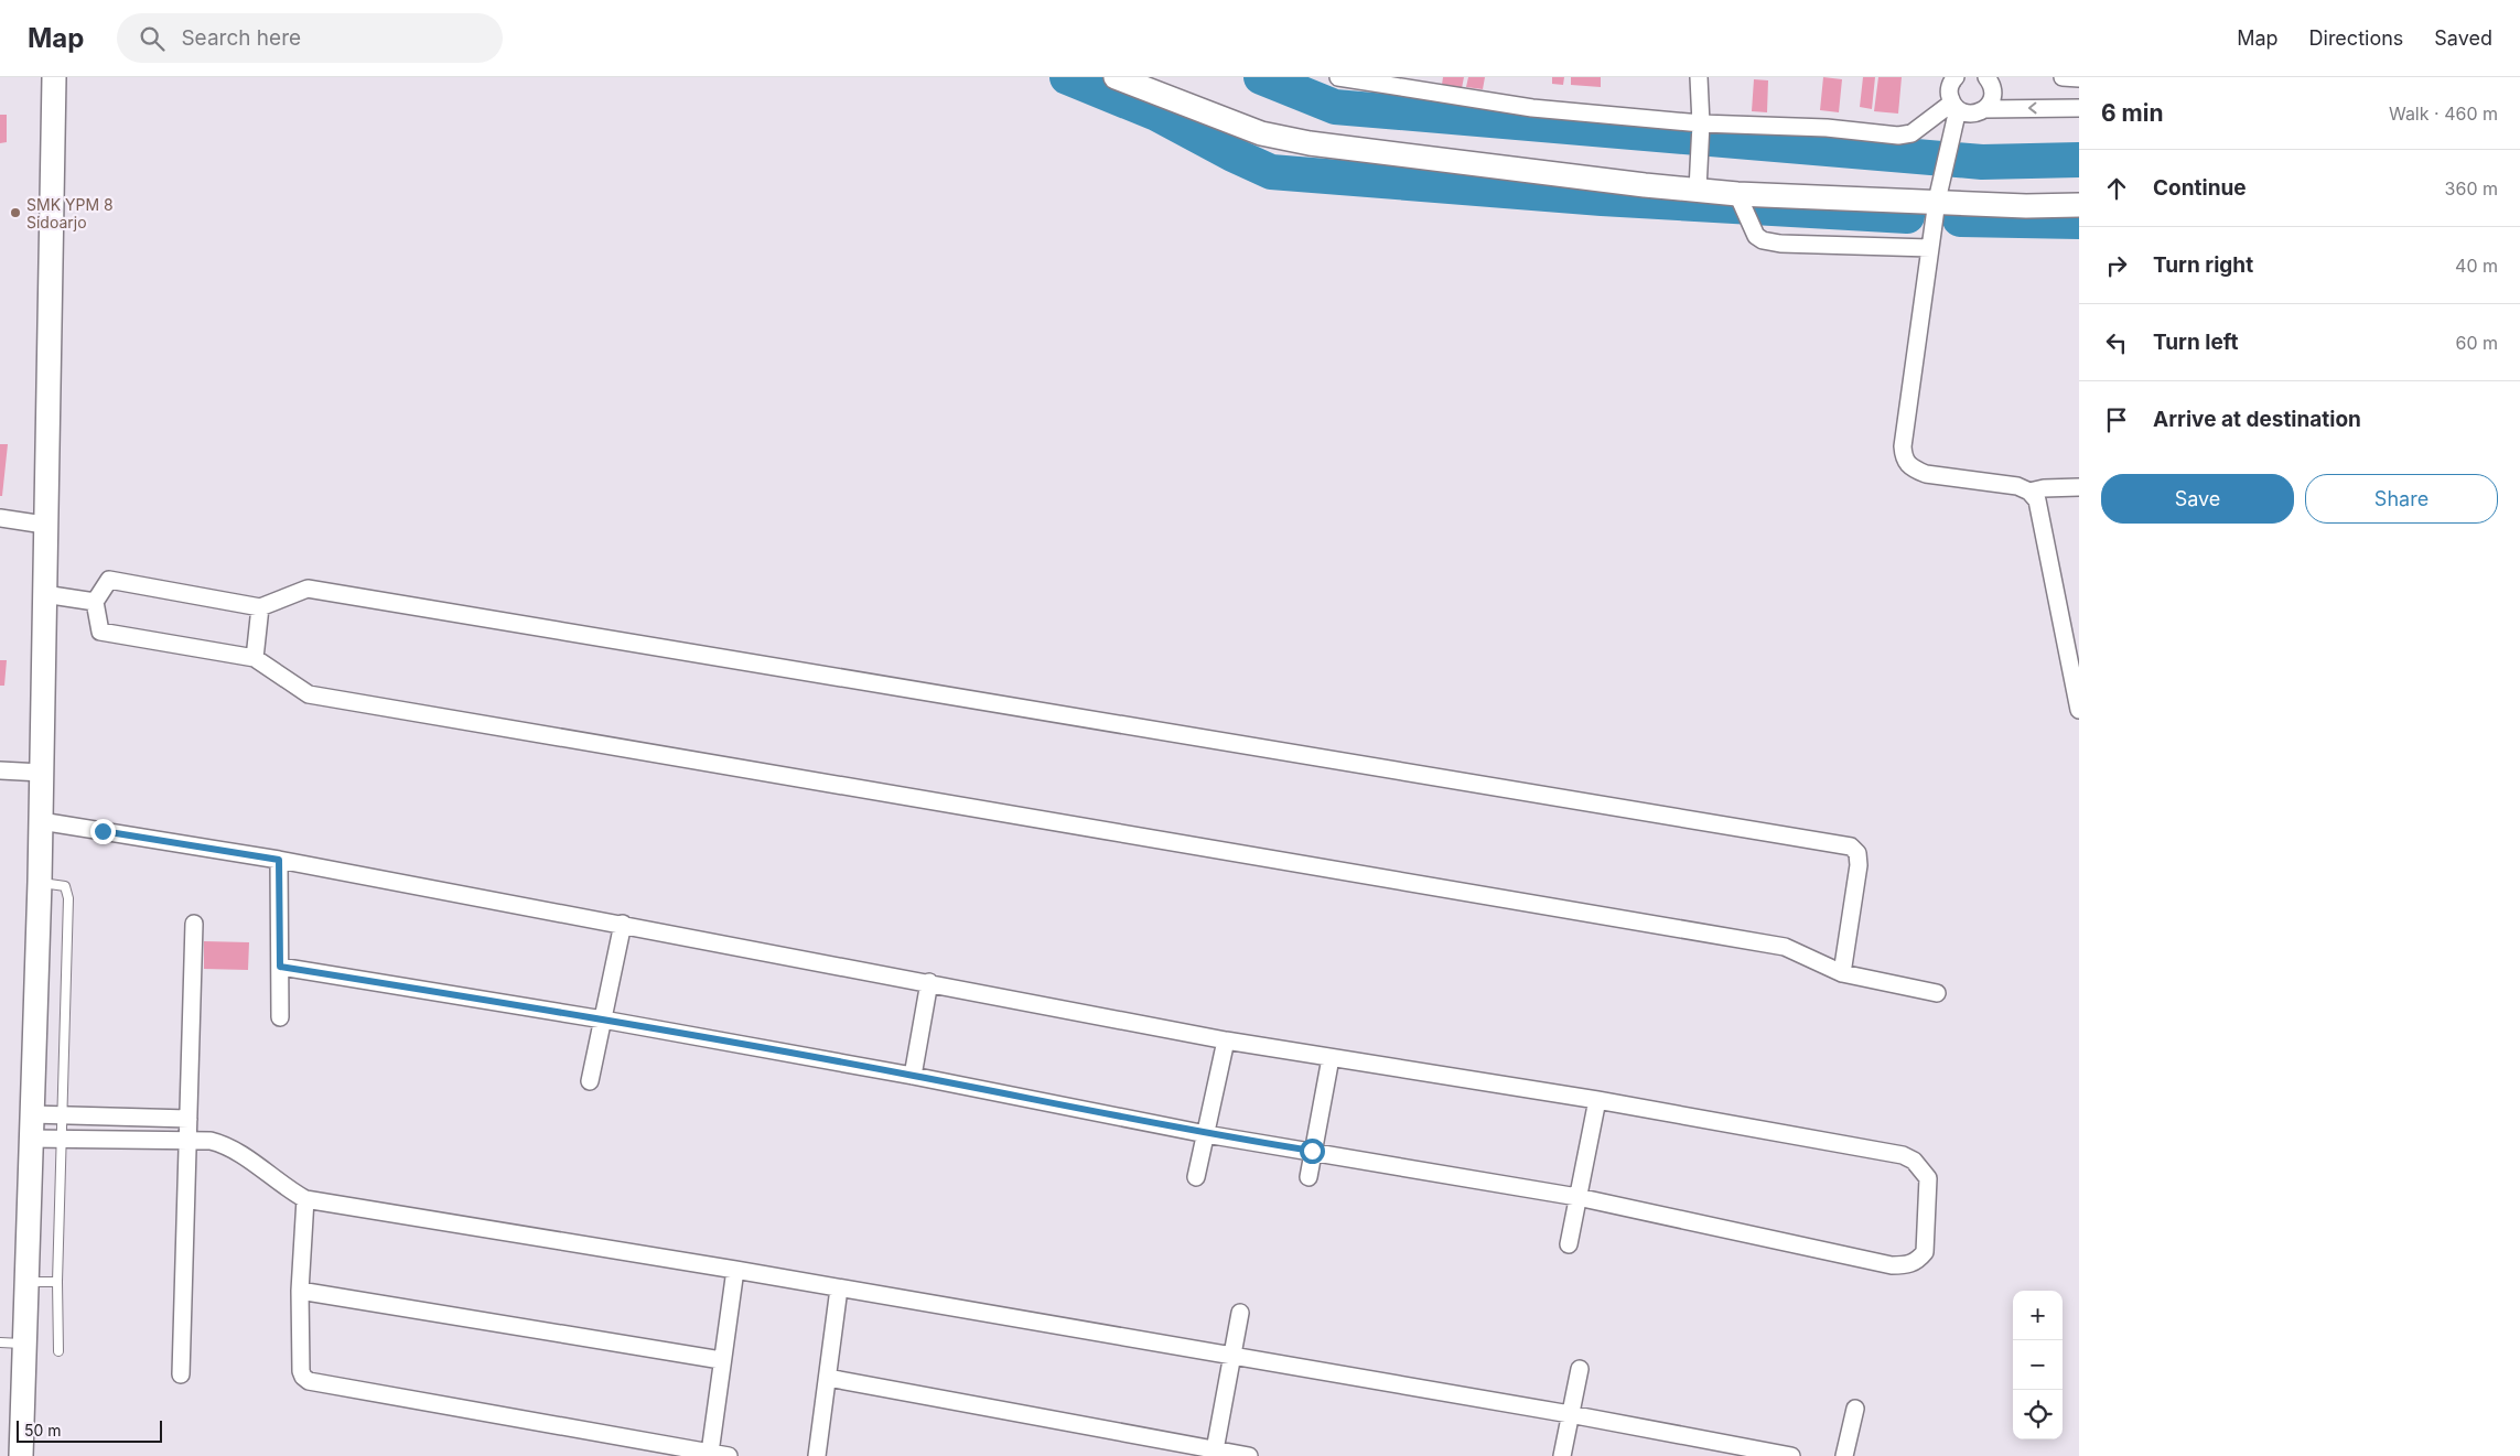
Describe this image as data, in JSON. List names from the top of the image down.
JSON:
{
  "places": ["SMK YPM 8 Sidoarjo"],
  "scale_bar": "50 m",
  "page": {
    "header": "Map",
    "search": "Search here",
    "nav": ["Map", "Directions", "Saved"],
    "heading": ["6 min", "Walk · 460 m"],
    "list": [
      ["Continue", "360 m"],
      ["Turn right", "40 m"],
      ["Turn left", "60 m"],
      "Arrive at destination"
    ],
    "buttons": ["Save", "Share"],
    "map_buttons": ["+", "−"],
    "scale": "50 m"
  }
}
